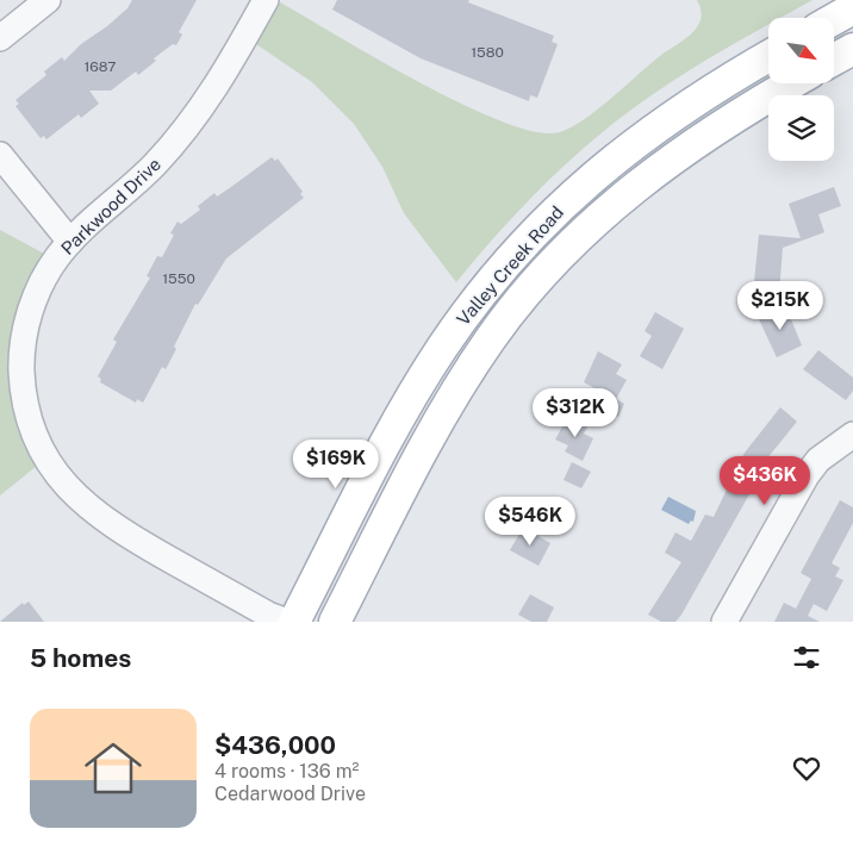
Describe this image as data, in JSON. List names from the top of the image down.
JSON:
{
  "streets": {
    "main road": ["Valley Creek Road"],
    "street": ["Parkwood Drive"]
  },
  "house_numbers": ["1580", "1687", "1550"],
  "north": "bottom right",
  "page": {
    "price": [
      "$215K",
      "$312K",
      "$169K",
      "$436K",
      "$546K"
    ],
    "heading": "5 homes",
    "list": [
      {
        "name": "$436,000",
        "note": "4 rooms · 136 m² · Cedarwood Drive"
      }
    ]
  }
}
